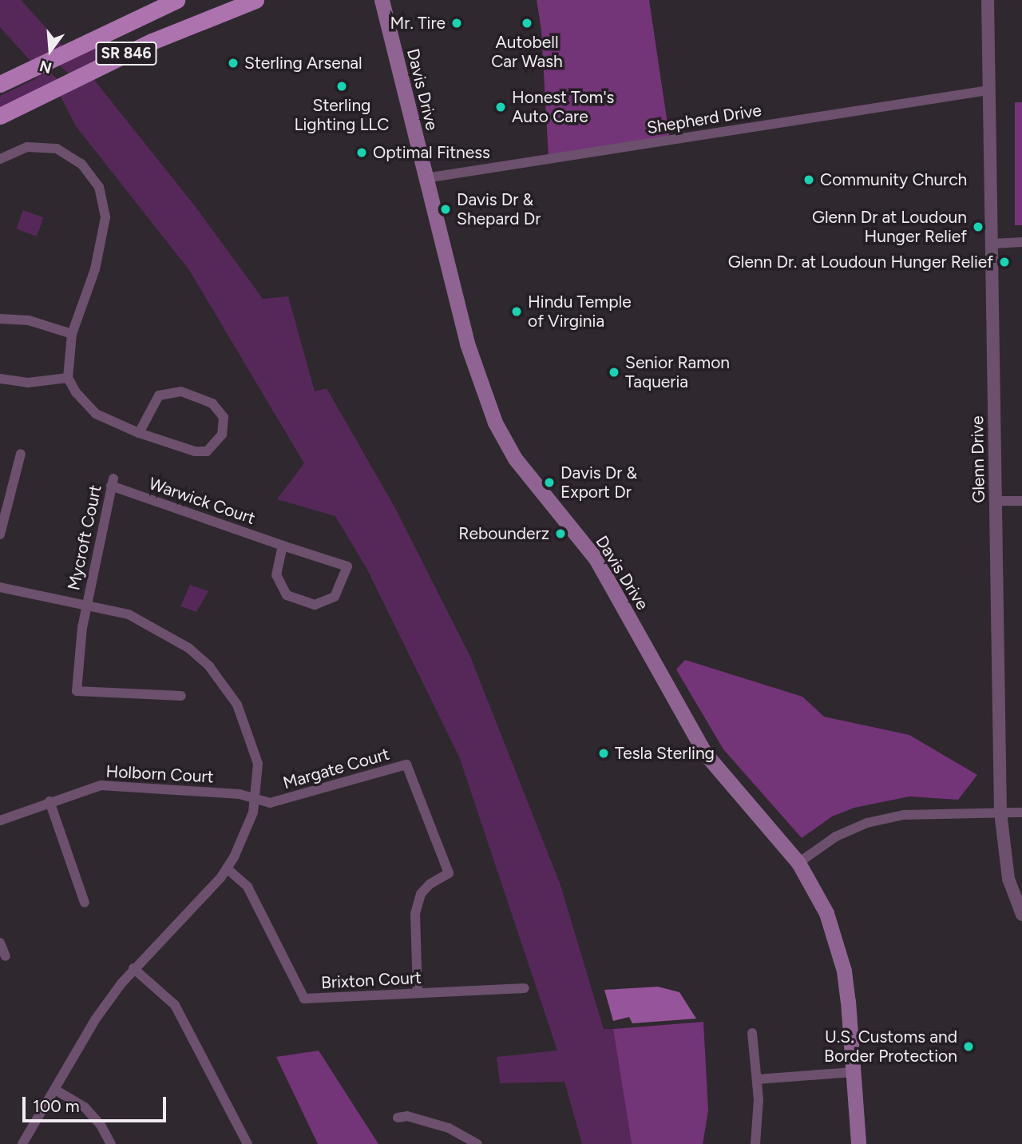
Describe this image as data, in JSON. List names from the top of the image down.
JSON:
{
  "streets": {
    "main road": ["SR 846", "Davis Drive"],
    "street": [
      "Shepherd Drive",
      "Glenn Drive",
      "Warwick Court",
      "Mycroft Court",
      "Margate Court",
      "Holborn Court",
      "Brixton Court"
    ]
  },
  "crossings": [
    ["Davis Drive", "Shepherd Drive"],
    ["Shepherd Drive", "Glenn Drive"],
    ["Warwick Court", "Mycroft Court"],
    ["Margate Court", "Holborn Court"],
    ["Margate Court", "Brixton Court"]
  ],
  "places": [
    "Mr. Tire",
    "Autobell Car Wash",
    "Sterling Arsenal",
    "Sterling Lighting LLC",
    "Honest Tom's Auto Care",
    "Optimal Fitness",
    "Community Church",
    "Davis Dr & Shepard Dr",
    "Glenn Dr at Loudoun Hunger Relief",
    "Glenn Dr. at Loudoun Hunger Relief",
    "Hindu Temple of Virginia",
    "Senior Ramon Taqueria",
    "Davis Dr & Export Dr",
    "Rebounderz",
    "Tesla Sterling",
    "U.S. Customs and Border Protection"
  ],
  "scale_bar": "100 m",
  "north": "bottom"
}
